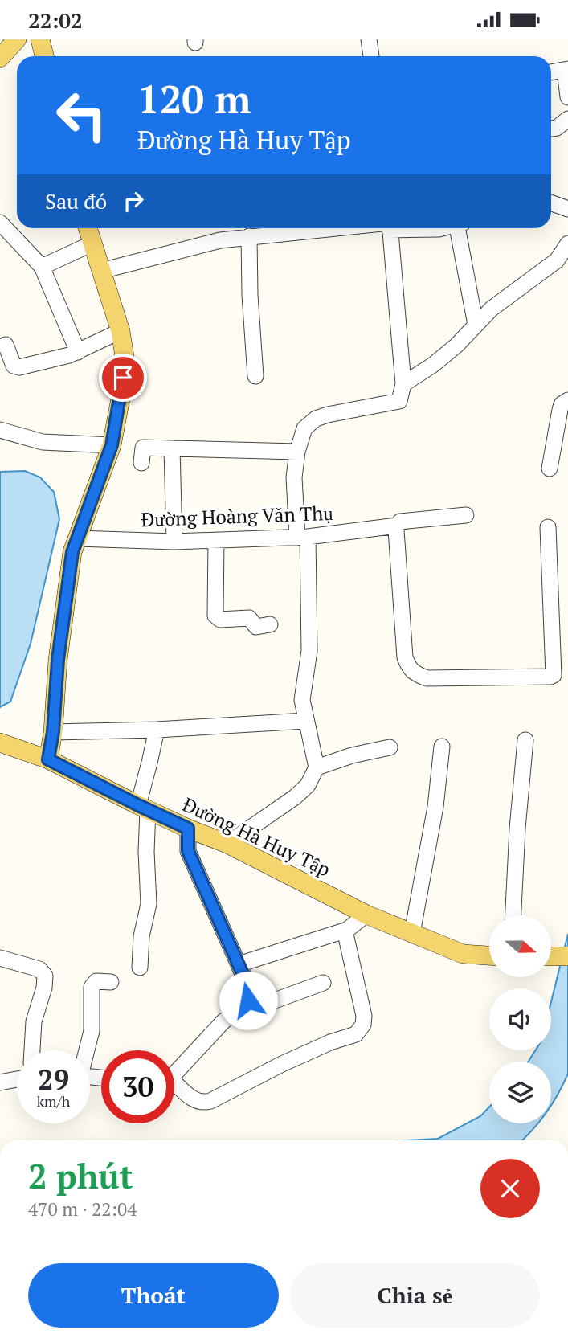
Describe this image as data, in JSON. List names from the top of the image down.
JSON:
{
  "streets": {
    "main road": ["Đường Hà Huy Tập"],
    "street": ["Đường Hoàng Văn Thụ"]
  },
  "north": "right",
  "page": {
    "status": "22:02",
    "turn": ["120 m", "Đường Hà Huy Tập"],
    "then": "Sau đó",
    "speed": "29 km/h",
    "limit": "30",
    "heading": ["2 phút", "470 m · 22:04"],
    "buttons": ["Thoát", "Chia sẻ"]
  }
}
